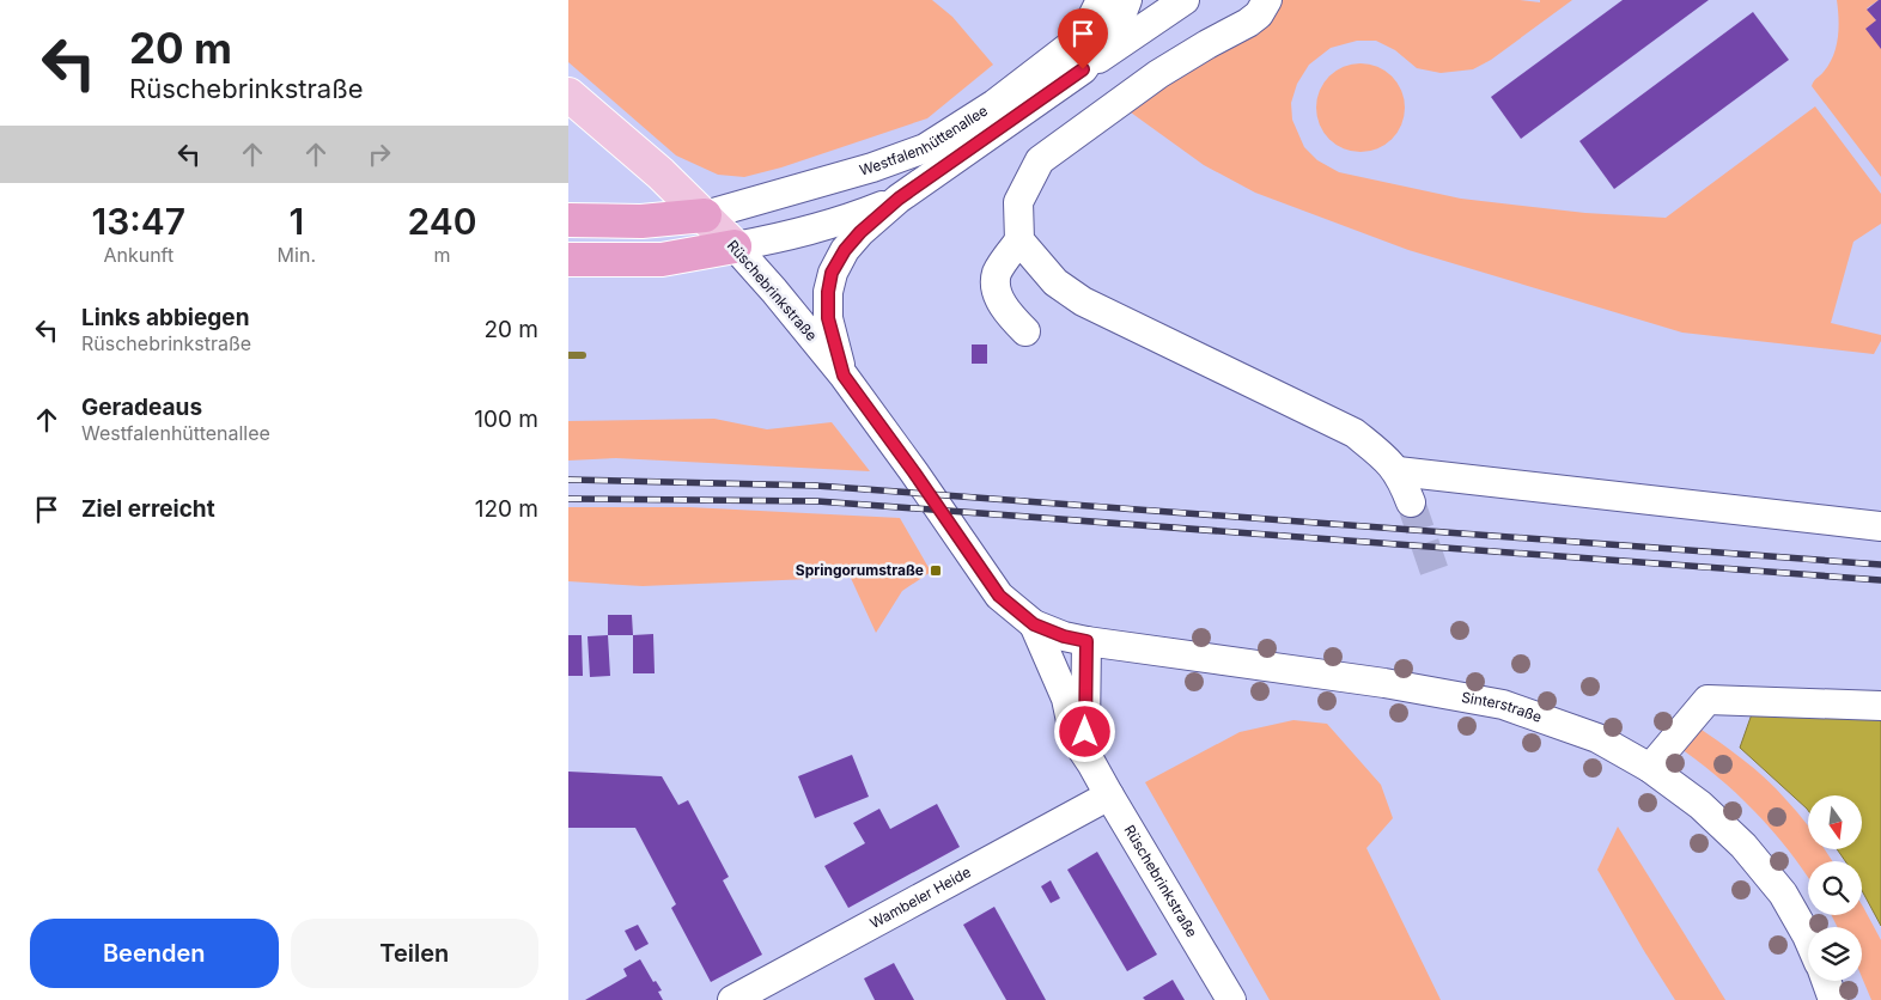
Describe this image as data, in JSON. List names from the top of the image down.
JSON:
{
  "streets": {
    "main road": ["Rüschebrinkstraße"],
    "street": ["Westfalenhüttenallee", "Sinterstraße", "Wambeler Heide"]
  },
  "crossings": [
    ["Westfalenhüttenallee", "Rüschebrinkstraße"],
    ["Rüschebrinkstraße", "Sinterstraße"],
    ["Rüschebrinkstraße", "Wambeler Heide"]
  ],
  "places": {
    "transit": ["Springorumstraße"]
  },
  "north": "bottom",
  "page": {
    "turn": ["20 m", "Rüschebrinkstraße"],
    "eta": [
      "13:47",
      "Ankunft",
      "1",
      "Min.",
      "240",
      "m"
    ],
    "list": [
      {
        "name": "Links abbiegen",
        "note": "Rüschebrinkstraße",
        "value": "20 m"
      },
      {
        "name": "Geradeaus",
        "note": "Westfalenhüttenallee",
        "value": "100 m"
      },
      {
        "name": "Ziel erreicht",
        "value": "120 m"
      }
    ],
    "buttons": ["Beenden", "Teilen"]
  }
}
